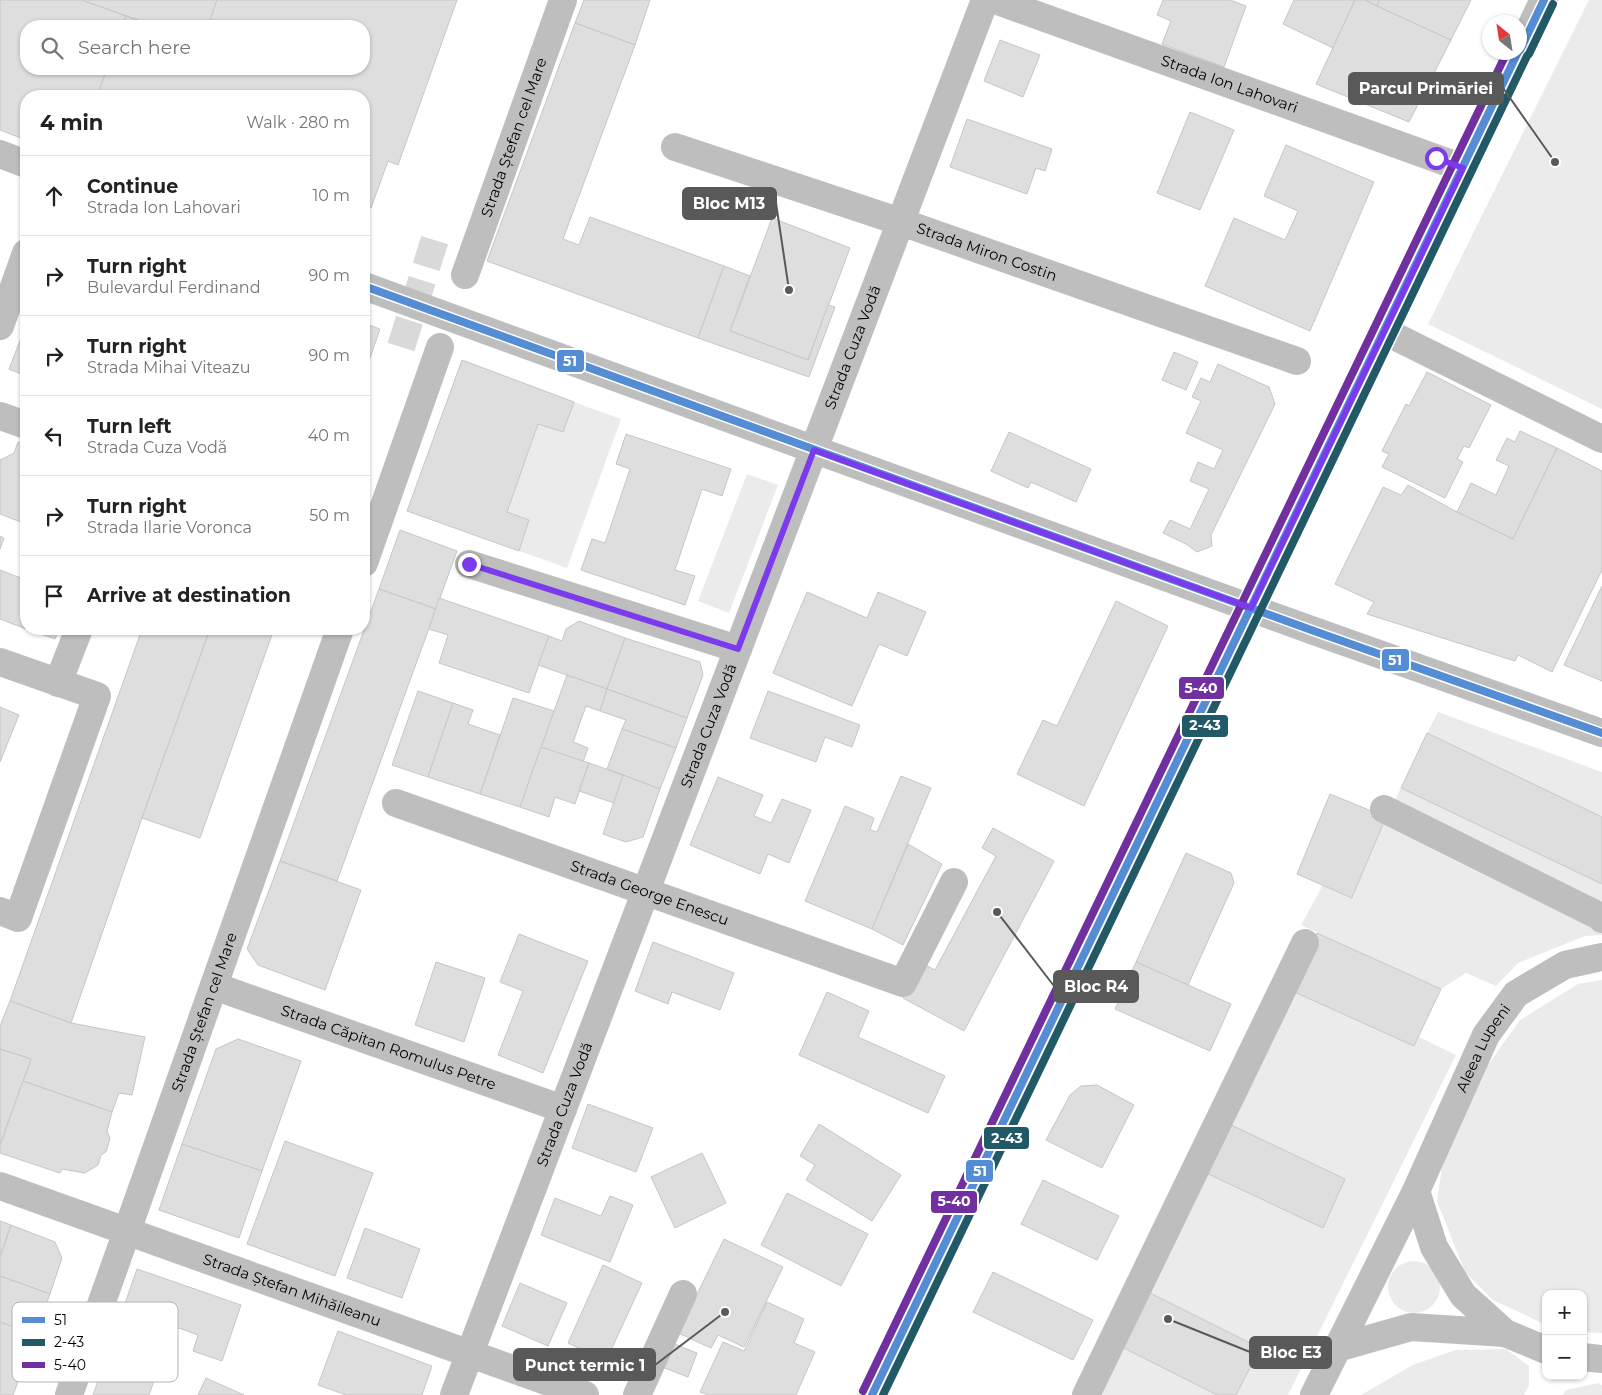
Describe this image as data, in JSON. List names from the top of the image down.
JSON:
{
  "streets": {
    "street": [
      "Strada Ion Lahovari",
      "Strada Ștefan cel Mare",
      "Strada Miron Costin",
      "Strada Cuza Vodă",
      "Strada George Enescu",
      "Strada Căpitan Romulus Petre",
      "Aleea Lupeni",
      "Strada Ștefan Mihăileanu"
    ]
  },
  "crossings": [
    ["Strada Ștefan cel Mare", "Strada Căpitan Romulus Petre"],
    ["Strada Ștefan cel Mare", "Strada Ștefan Mihăileanu"],
    ["Strada Miron Costin", "Strada Cuza Vodă"],
    ["Strada Cuza Vodă", "Strada George Enescu"],
    ["Strada Cuza Vodă", "Strada Căpitan Romulus Petre"],
    ["Strada Cuza Vodă", "Strada Ștefan Mihăileanu"]
  ],
  "places": [
    "Parcul Primăriei",
    "Bloc M13",
    "Bloc R4",
    "Punct termic 1",
    "Bloc E3"
  ],
  "lines": ["transit line 51", "transit line 2-43", "transit line 5-40"],
  "legend": ["51", "2-43", "5-40"],
  "north": "top left",
  "page": {
    "search": "Search here",
    "heading": ["4 min", "Walk · 280 m"],
    "list": [
      ["Continue", "Strada Ion Lahovari", "10 m"],
      ["Turn right", "Bulevardul Ferdinand", "90 m"],
      ["Turn right", "Strada Mihai Viteazu", "90 m"],
      ["Turn left", "Strada Cuza Vodă", "40 m"],
      ["Turn right", "Strada Ilarie Voronca", "50 m"],
      "Arrive at destination"
    ],
    "map_buttons": ["+", "−"]
  }
}
